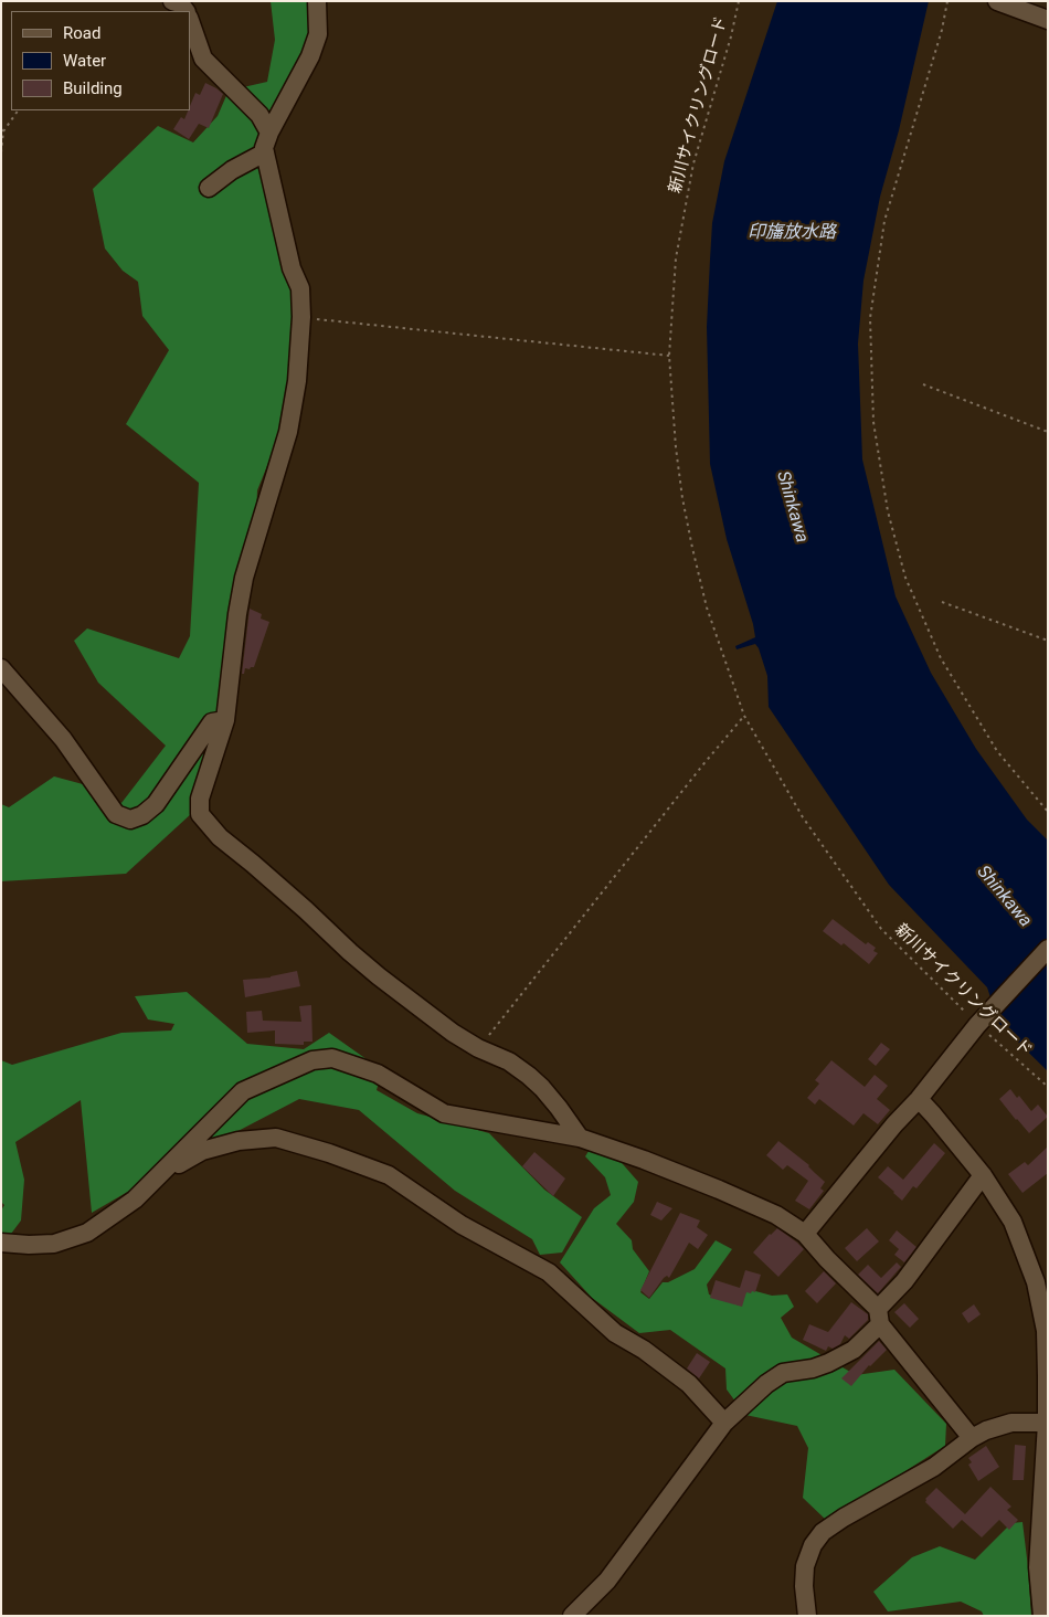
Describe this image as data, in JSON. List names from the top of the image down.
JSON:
{
  "streets": {
    "path": ["新川サイクリングロード"]
  },
  "water": ["印旛放水路", "Shinkawa"],
  "legend": ["Road", "Water", "Building"]
}
